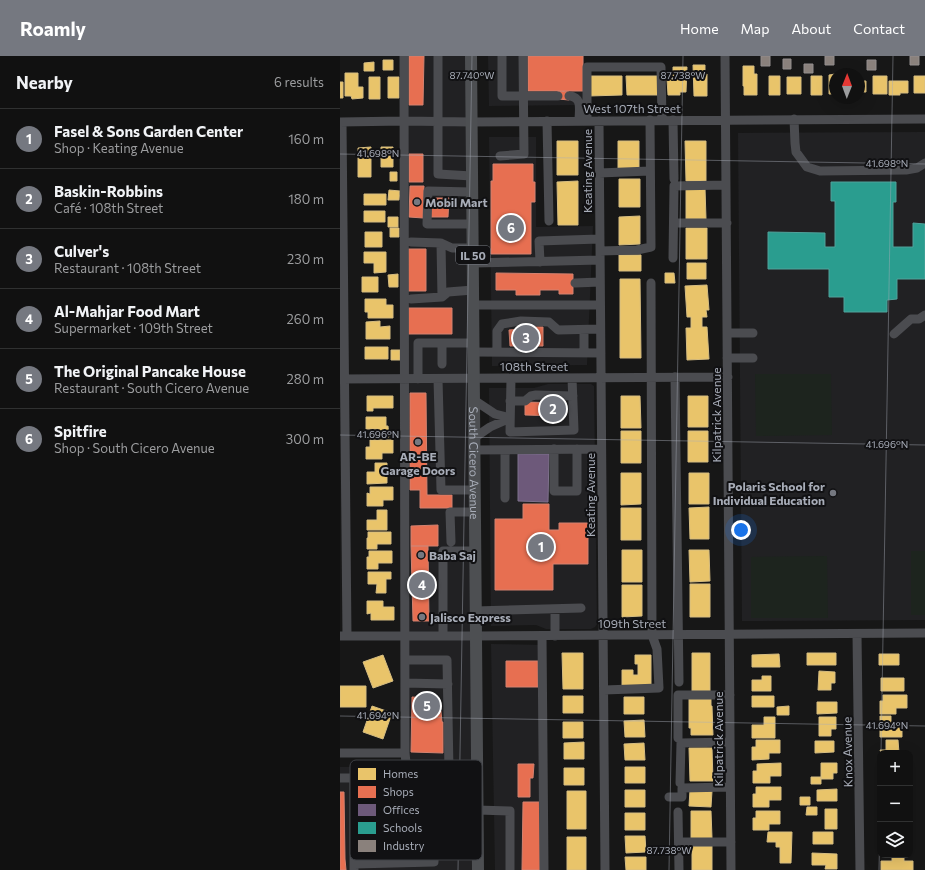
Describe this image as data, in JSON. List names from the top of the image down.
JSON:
{
  "streets": {
    "main road": ["IL 50", "South Cicero Avenue"],
    "street": [
      "West 107th Street",
      "Keating Avenue",
      "108th Street",
      "Kilpatrick Avenue",
      "109th Street",
      "Knox Avenue"
    ]
  },
  "crossings": [
    ["West 107th Street", "Keating Avenue"],
    ["West 107th Street", "Kilpatrick Avenue"],
    ["West 107th Street", "South Cicero Avenue"],
    ["Keating Avenue", "108th Street"],
    ["Keating Avenue", "109th Street"],
    ["108th Street", "Kilpatrick Avenue"],
    ["108th Street", "South Cicero Avenue"],
    ["Kilpatrick Avenue", "109th Street"],
    ["South Cicero Avenue", "109th Street"],
    ["109th Street", "Knox Avenue"]
  ],
  "places": [
    "Mobil Mart",
    "AR-BE Garage Doors",
    "Polaris School for Individual Education",
    "Baba Saj",
    "Jalisco Express"
  ],
  "legend": [
    "Homes",
    "Shops",
    "Offices",
    "Schools",
    "Industry"
  ],
  "north": "top",
  "page": {
    "header": "Roamly",
    "nav": [
      "Home",
      "Map",
      "About",
      "Contact"
    ],
    "heading": ["Nearby", "6 results"],
    "list": [
      {
        "mark": "1",
        "name": "Fasel & Sons Garden Center",
        "note": "Shop · Keating Avenue",
        "value": "160 m"
      },
      {
        "mark": "2",
        "name": "Baskin-Robbins",
        "note": "Café · 108th Street",
        "value": "180 m"
      },
      {
        "mark": "3",
        "name": "Culver's",
        "note": "Restaurant · 108th Street",
        "value": "230 m"
      },
      {
        "mark": "4",
        "name": "Al-Mahjar Food Mart",
        "note": "Supermarket · 109th Street",
        "value": "260 m"
      },
      {
        "mark": "5",
        "name": "The Original Pancake House",
        "note": "Restaurant · South Cicero Avenue",
        "value": "280 m"
      },
      {
        "mark": "6",
        "name": "Spitfire",
        "note": "Shop · South Cicero Avenue",
        "value": "300 m"
      }
    ],
    "pins": [
      "6",
      "3",
      "2",
      "1",
      "4",
      "5"
    ],
    "map_buttons": ["+", "−"]
  },
  "coordinates": [
    "87.740°W",
    "87.738°W",
    "41.698°N",
    "41.696°N",
    "41.694°N"
  ]
}
